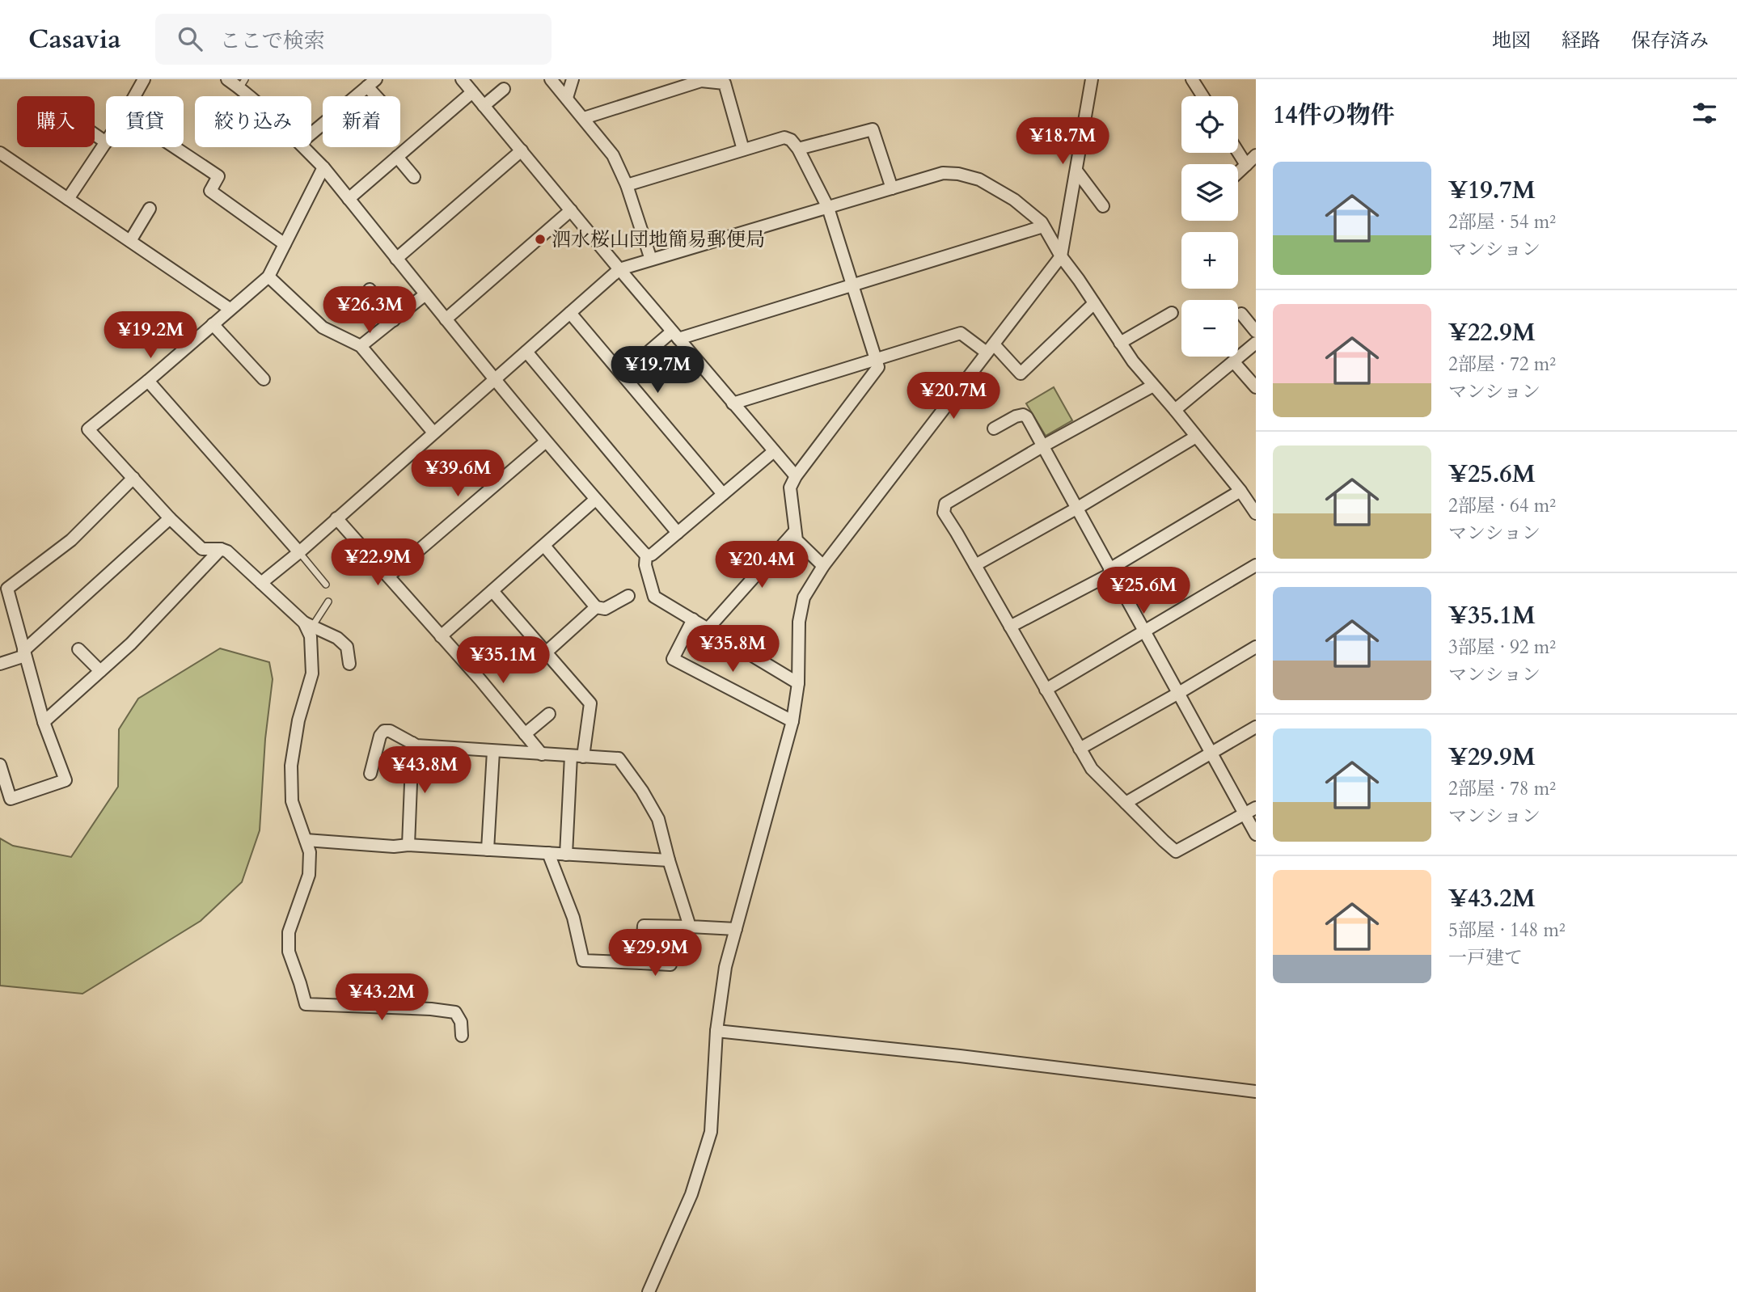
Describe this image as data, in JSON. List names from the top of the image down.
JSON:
{
  "places": ["泗水桜山団地簡易郵便局"],
  "page": {
    "header": "Casavia",
    "search": "ここで検索",
    "nav": ["地図", "経路", "保存済み"],
    "heading": "14件の物件",
    "map_buttons": ["+", "−"],
    "chip": [
      "購入",
      "賃貸",
      "絞り込み",
      "新着"
    ],
    "price": [
      "¥18.7M",
      "¥26.3M",
      "¥19.2M",
      "¥19.7M",
      "¥20.7M",
      "¥39.6M",
      "¥22.9M",
      "¥20.4M",
      "¥25.6M",
      "¥35.8M",
      "¥35.1M",
      "¥43.8M",
      "¥29.9M",
      "¥43.2M"
    ],
    "list": [
      {
        "name": "¥19.7M",
        "note": "2部屋 · 54 m² · マンション"
      },
      {
        "name": "¥22.9M",
        "note": "2部屋 · 72 m² · マンション"
      },
      {
        "name": "¥25.6M",
        "note": "2部屋 · 64 m² · マンション"
      },
      {
        "name": "¥35.1M",
        "note": "3部屋 · 92 m² · マンション"
      },
      {
        "name": "¥29.9M",
        "note": "2部屋 · 78 m² · マンション"
      },
      {
        "name": "¥43.2M",
        "note": "5部屋 · 148 m² · 一戸建て"
      }
    ]
  }
}
